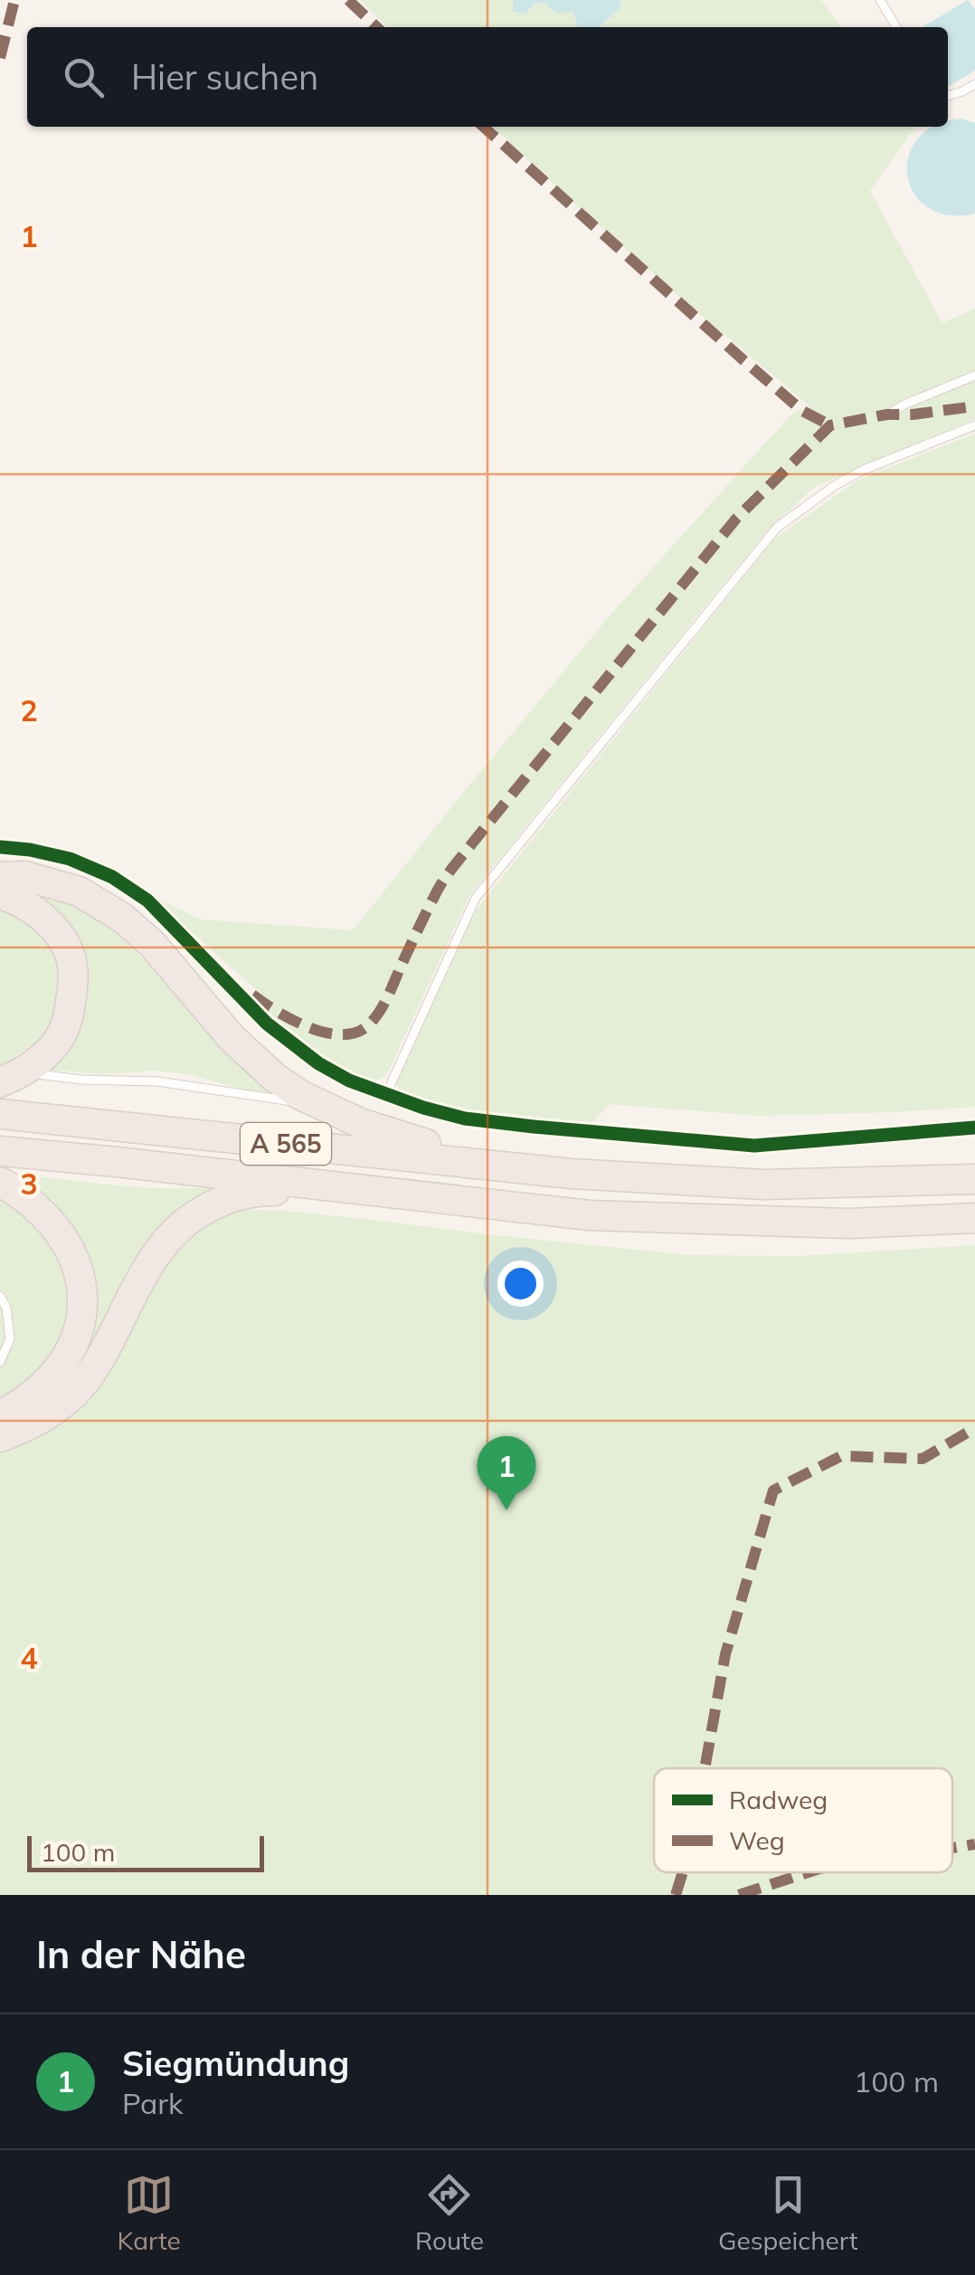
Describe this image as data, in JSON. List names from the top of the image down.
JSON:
{
  "streets": {
    "highway": ["A 565"]
  },
  "legend": ["Radweg", "Weg"],
  "scale_bar": "100 m",
  "page": {
    "search": "Hier suchen",
    "pins": "1",
    "scale": "100 m",
    "heading": "In der Nähe",
    "list": [
      {
        "mark": "1",
        "name": "Siegmündung",
        "note": "Park",
        "value": "100 m"
      }
    ],
    "nav": ["Karte", "Route", "Gespeichert"]
  },
  "grid": {
    "rows": [
      "1",
      "2",
      "3",
      "4"
    ]
  }
}
